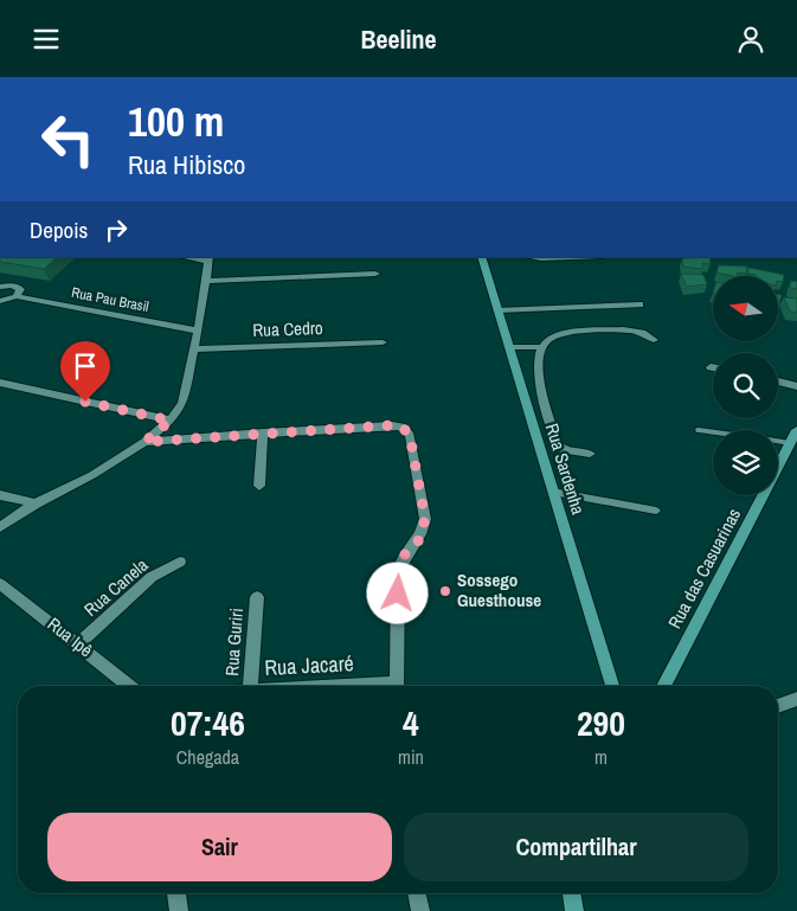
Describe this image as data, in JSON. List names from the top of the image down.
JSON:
{
  "streets": {
    "street": [
      "Rua Pau Brasil",
      "Rua Cedro",
      "Rua Sardenha",
      "Rua das Casuarinas",
      "Rua Canela",
      "Rua Ipê",
      "Rua Guriri"
    ]
  },
  "crossings": [
    ["Rua Canela", "Rua Ipê"]
  ],
  "places": ["Sossego Guesthouse"],
  "north": "left",
  "page": {
    "header": "Beeline",
    "turn": ["100 m", "Rua Hibisco"],
    "then": "Depois",
    "eta": [
      "07:46",
      "Chegada",
      "4",
      "min",
      "290",
      "m"
    ],
    "buttons": ["Sair", "Compartilhar"]
  }
}
